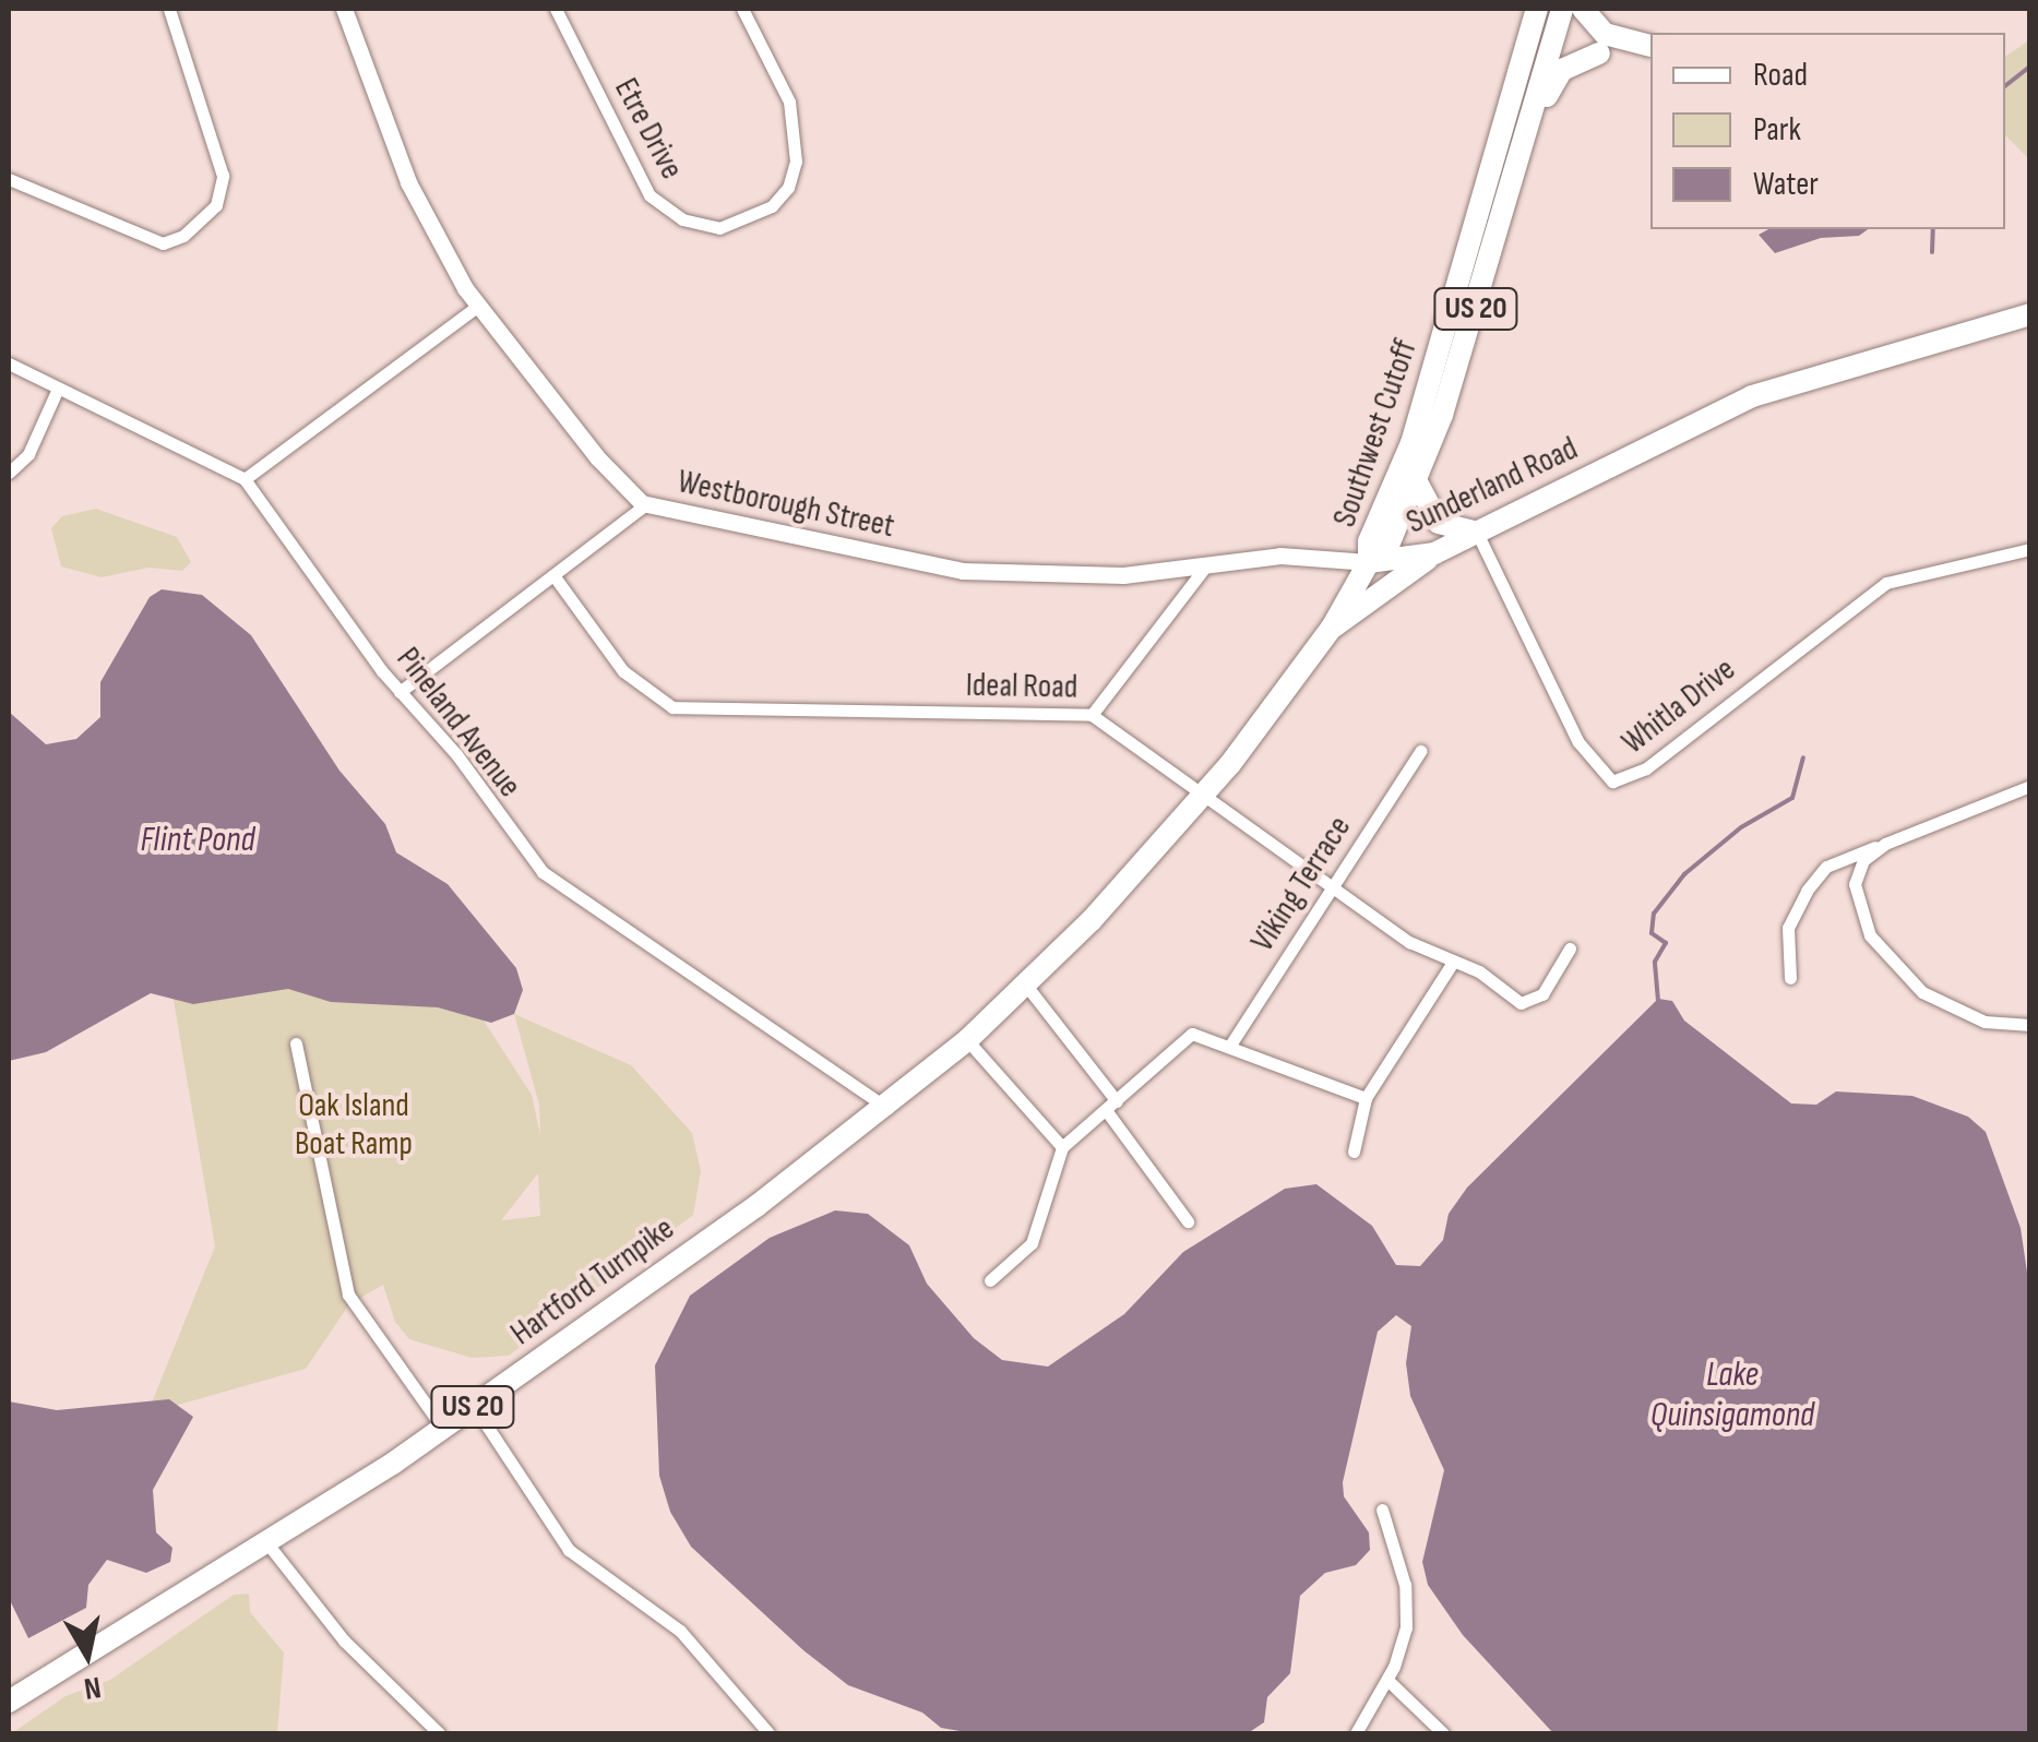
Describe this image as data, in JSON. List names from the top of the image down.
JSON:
{
  "streets": {
    "main road": [
      "US 20",
      "Southwest Cutoff",
      "Sunderland Road",
      "Hartford Turnpike"
    ],
    "street": [
      "Etre Drive",
      "Westborough Street",
      "Ideal Road",
      "Whitla Drive",
      "Pineland Avenue",
      "Viking Terrace"
    ]
  },
  "crossings": [
    ["US 20", "Southwest Cutoff"],
    ["US 20", "Sunderland Road"],
    ["US 20", "Westborough Street"],
    ["US 20", "Ideal Road"],
    ["US 20", "Hartford Turnpike"],
    ["Southwest Cutoff", "Sunderland Road"],
    ["Southwest Cutoff", "Westborough Street"],
    ["Sunderland Road", "Westborough Street"],
    ["Sunderland Road", "Whitla Drive"],
    ["Ideal Road", "Viking Terrace"],
    ["Pineland Avenue", "Hartford Turnpike"]
  ],
  "water": ["Flint Pond", "Lake Quinsigamond"],
  "parks": ["Oak Island Boat Ramp"],
  "legend": ["Road", "Park", "Water"],
  "north": "bottom"
}
